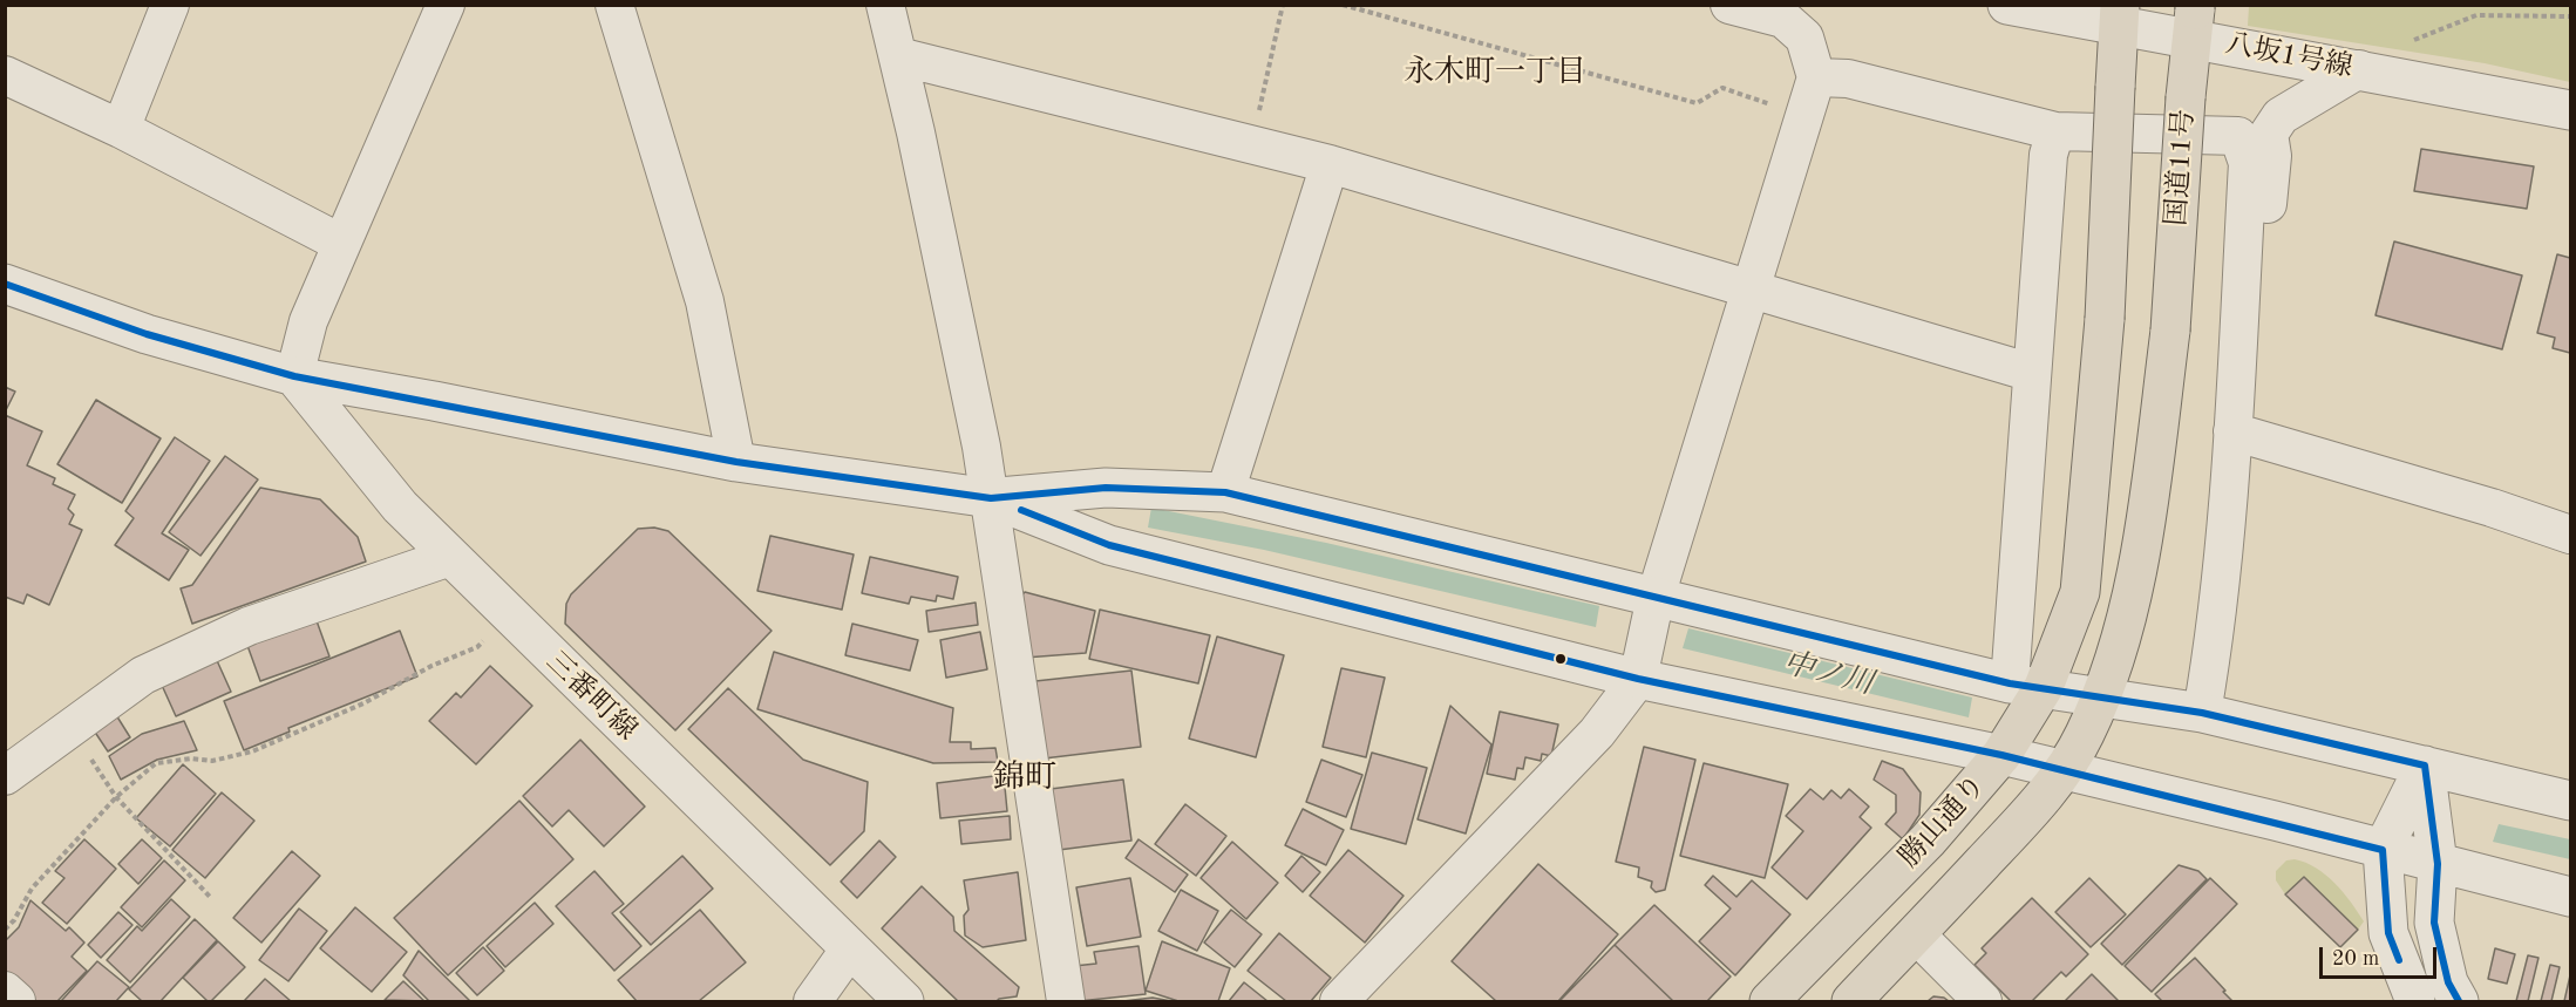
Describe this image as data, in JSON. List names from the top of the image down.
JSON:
{
  "streets": {
    "highway": ["国道11号", "勝山通り"],
    "street": ["八坂1号線", "三番町線"]
  },
  "crossings": [
    ["八坂1号線", "国道11号"],
    ["八坂1号線", "勝山通り"],
    ["国道11号", "勝山通り"]
  ],
  "districts": ["永木町一丁目", "錦町"],
  "water": ["中ノ川"],
  "scale_bar": "20 m"
}
